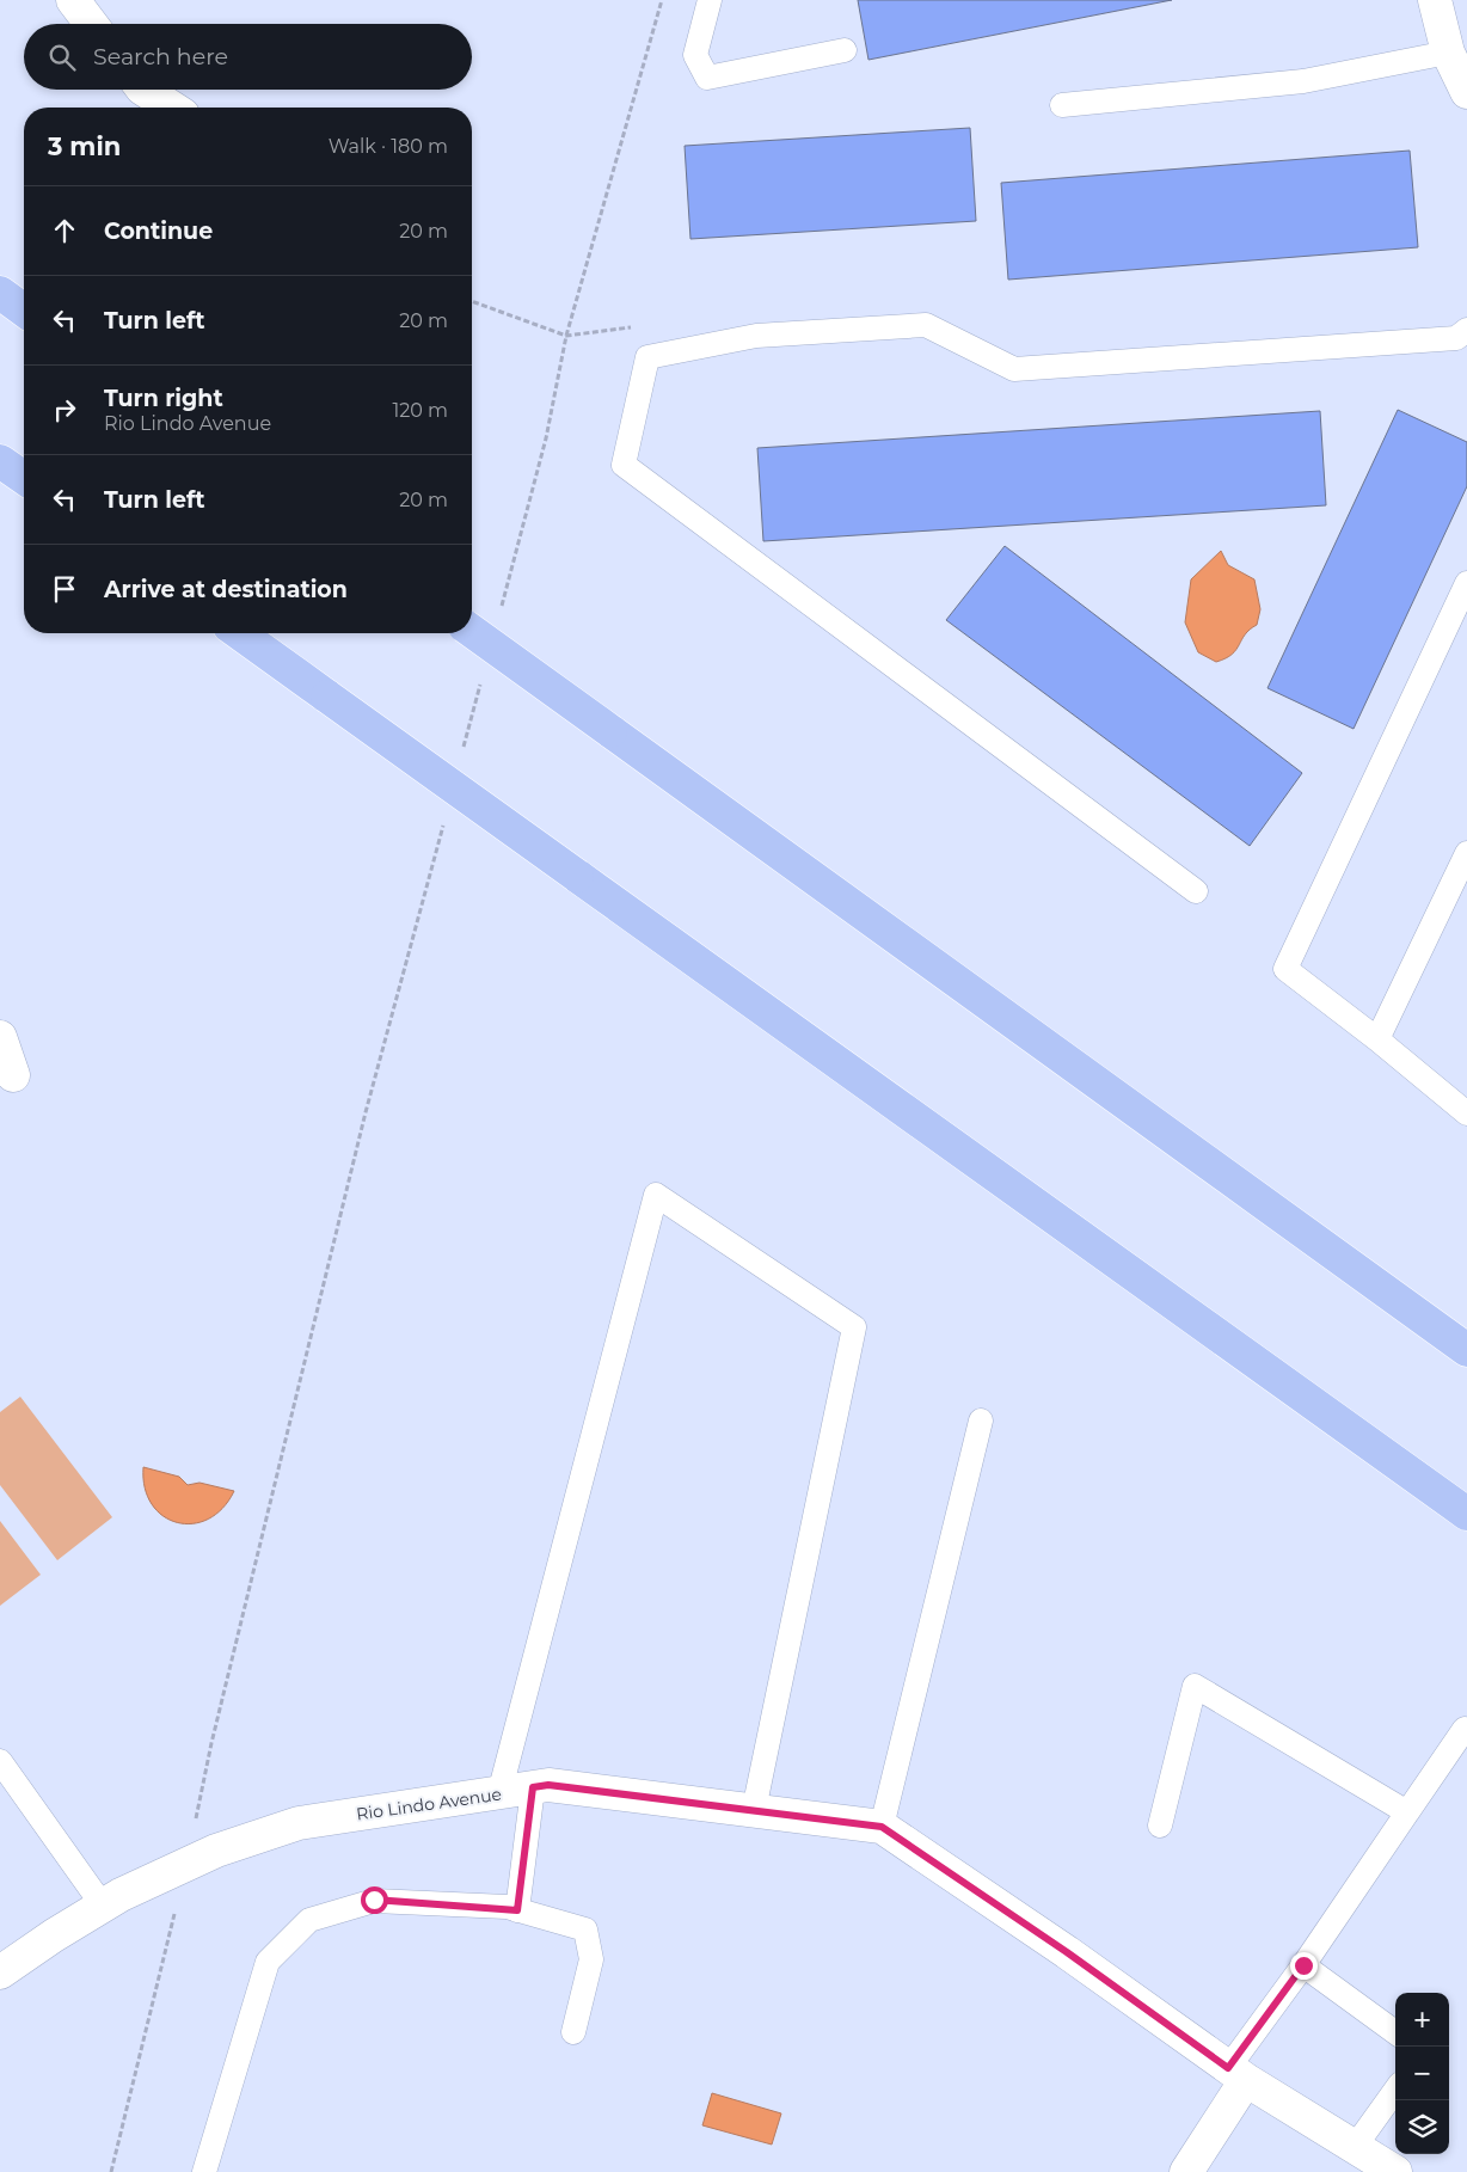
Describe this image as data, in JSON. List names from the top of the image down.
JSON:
{
  "streets": {
    "street": ["Rio Lindo Avenue"]
  },
  "page": {
    "search": "Search here",
    "heading": ["3 min", "Walk · 180 m"],
    "list": [
      ["Continue", "20 m"],
      ["Turn left", "20 m"],
      ["Turn right", "Rio Lindo Avenue", "120 m"],
      ["Turn left", "20 m"],
      "Arrive at destination"
    ],
    "map_buttons": ["+", "−"]
  }
}
